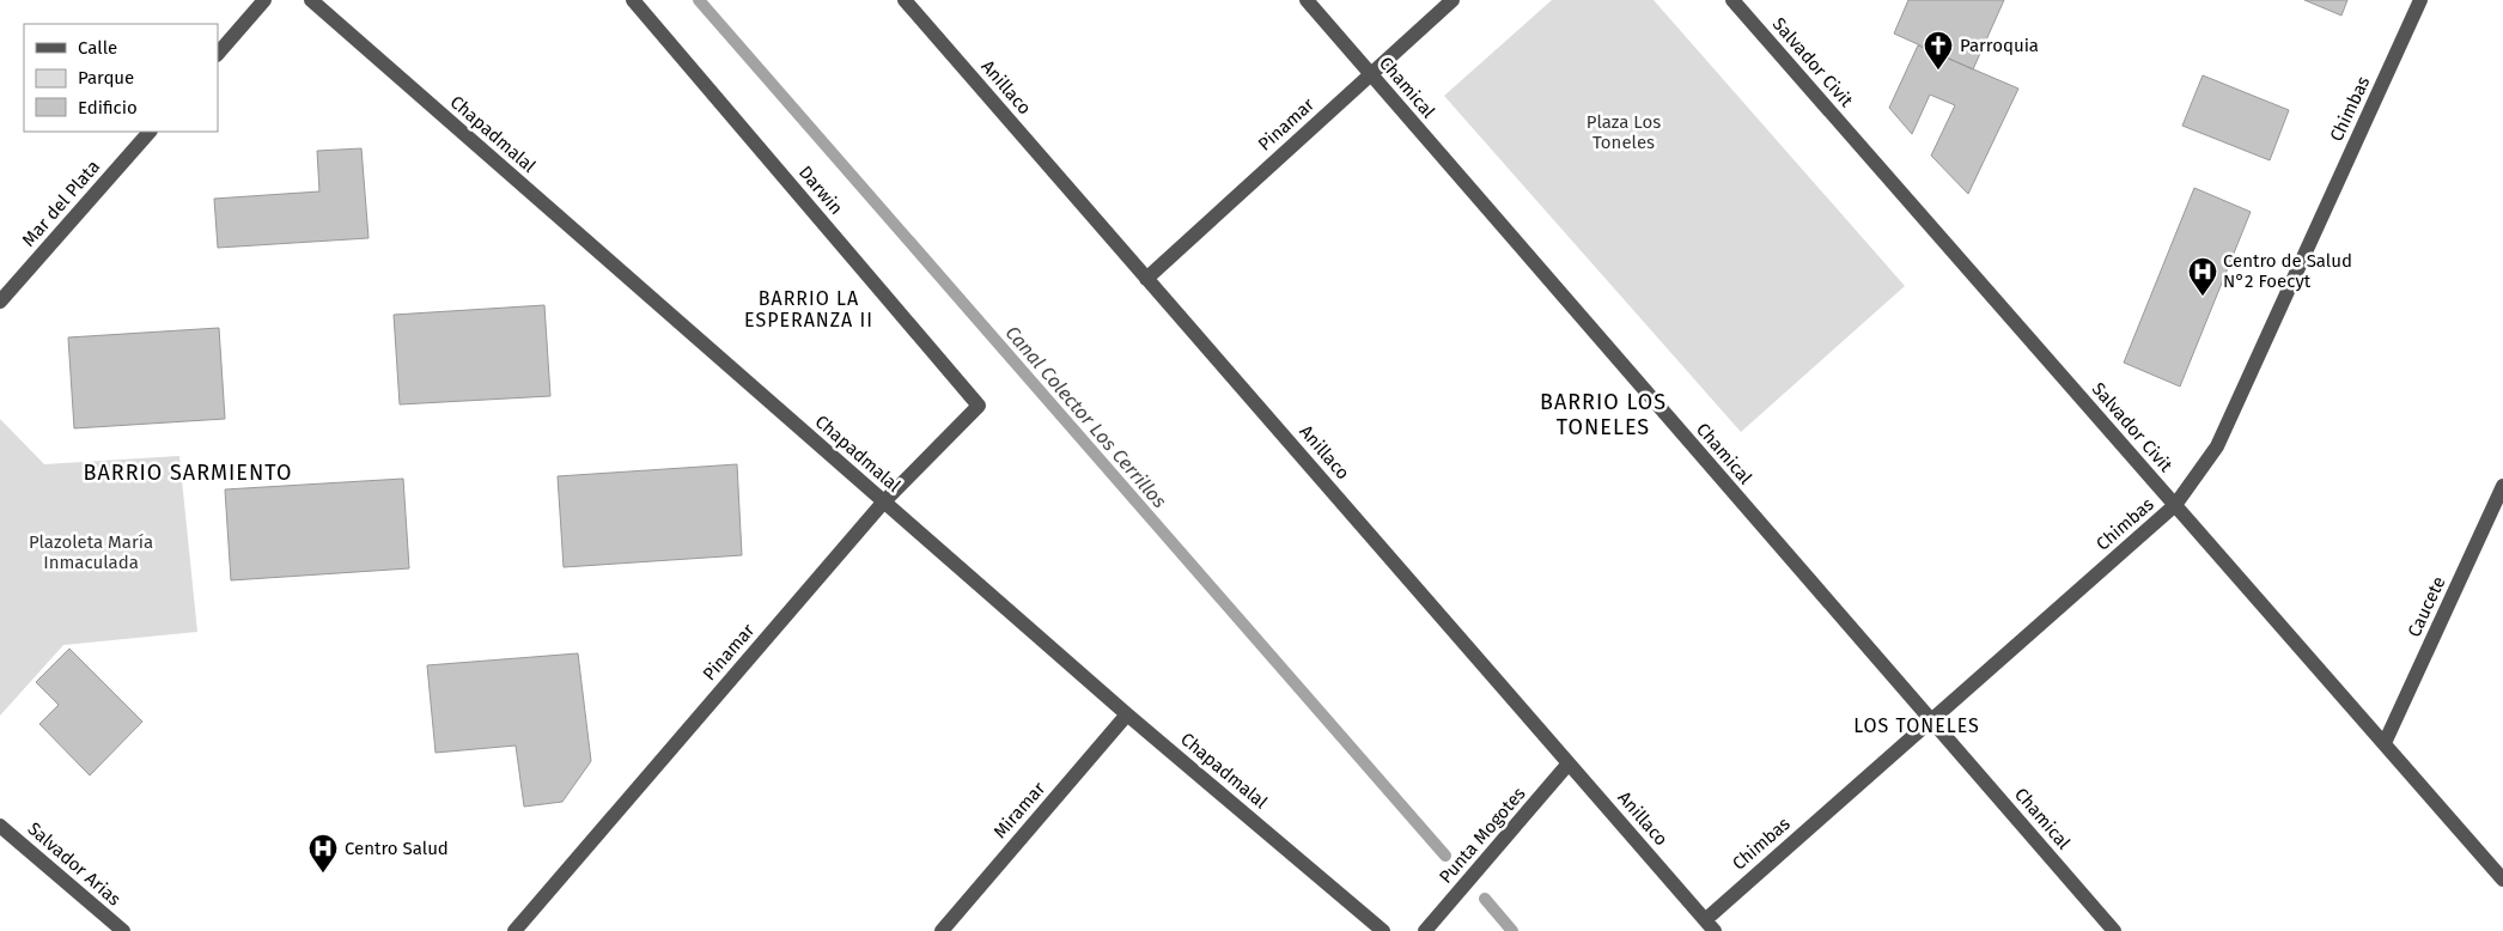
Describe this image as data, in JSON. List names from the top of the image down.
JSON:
{
  "streets": {
    "street": [
      "Salvador Civit",
      "Anillaco",
      "Chamical",
      "Chimbas",
      "Pinamar",
      "Chapadmalal",
      "Darwin",
      "Mar del Plata",
      "Caucete",
      "Miramar",
      "Punta Mogotes",
      "Salvador Arias"
    ]
  },
  "crossings": [
    ["Salvador Civit", "Chimbas"],
    ["Salvador Civit", "Caucete"],
    ["Anillaco", "Chimbas"],
    ["Anillaco", "Pinamar"],
    ["Anillaco", "Punta Mogotes"],
    ["Chamical", "Chimbas"],
    ["Chamical", "Pinamar"],
    ["Pinamar", "Chapadmalal"],
    ["Pinamar", "Darwin"],
    ["Chapadmalal", "Miramar"]
  ],
  "districts": [
    "BARRIO LA ESPERANZA II",
    "BARRIO LOS TONELES",
    "BARRIO SARMIENTO",
    "LOS TONELES"
  ],
  "water": ["Canal Colector Los Cerrillos"],
  "parks": ["Plaza Los Toneles", "Plazoleta María Inmaculada"],
  "places": {
    "church": ["Parroquia"],
    "hospital": ["Centro de Salud N°2 Foecyt", "Centro Salud"]
  },
  "legend": ["Calle", "Parque", "Edificio"]
}
